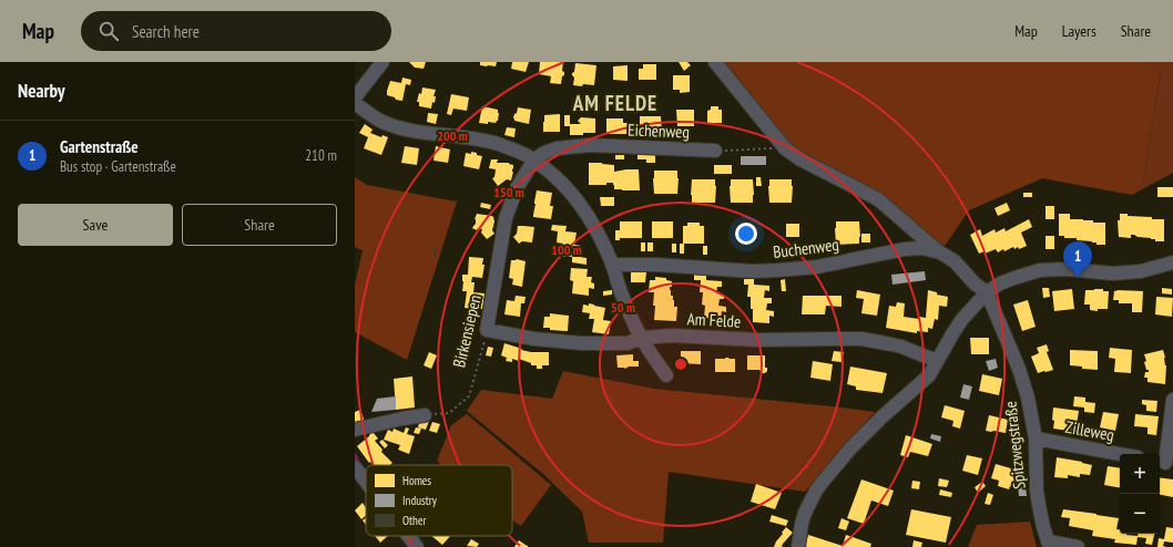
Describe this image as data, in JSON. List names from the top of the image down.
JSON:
{
  "streets": {
    "street": [
      "Eichenweg",
      "Buchenweg",
      "Am Felde",
      "Birkensiepen",
      "Zilleweg",
      "Spitzwegstraße"
    ]
  },
  "crossings": [
    ["Eichenweg", "Birkensiepen"],
    ["Buchenweg", "Spitzwegstraße"],
    ["Am Felde", "Birkensiepen"],
    ["Zilleweg", "Spitzwegstraße"]
  ],
  "districts": ["AM FELDE"],
  "legend": ["Homes", "Industry", "Other"],
  "page": {
    "header": "Map",
    "search": "Search here",
    "nav": ["Map", "Layers", "Share"],
    "heading": "Nearby",
    "list": [
      {
        "mark": "1",
        "name": "Gartenstraße",
        "note": "Bus stop · Gartenstraße",
        "value": "210 m"
      }
    ],
    "buttons": ["Save", "Share"],
    "pins": "1",
    "map_buttons": ["+", "−"]
  },
  "rings": [
    "200 m",
    "150 m",
    "100 m",
    "50 m"
  ]
}
